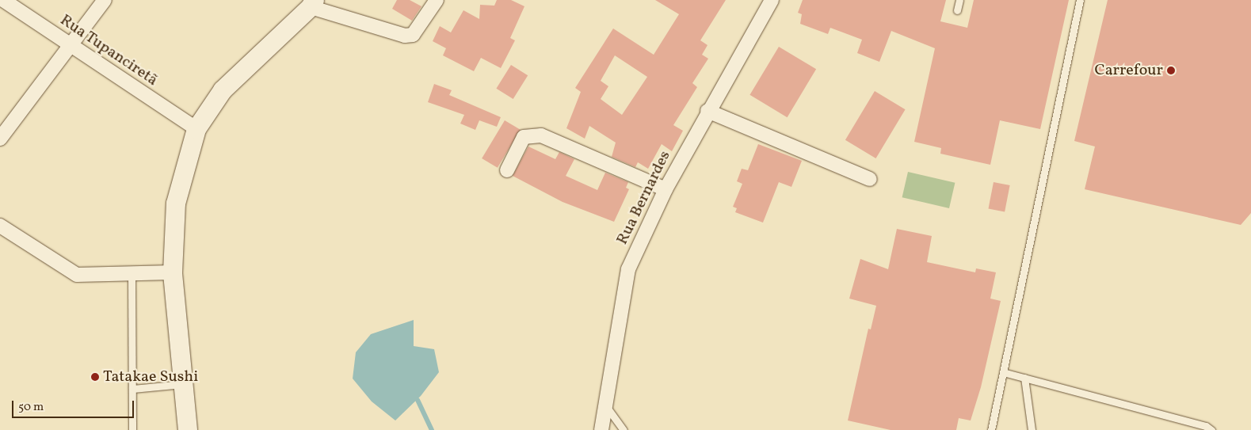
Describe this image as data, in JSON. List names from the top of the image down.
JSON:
{
  "streets": {
    "street": ["Rua Tupanciretã", "Rua Bernardes"]
  },
  "places": ["Carrefour", "Tatakae Sushi"],
  "scale_bar": "50 m"
}
